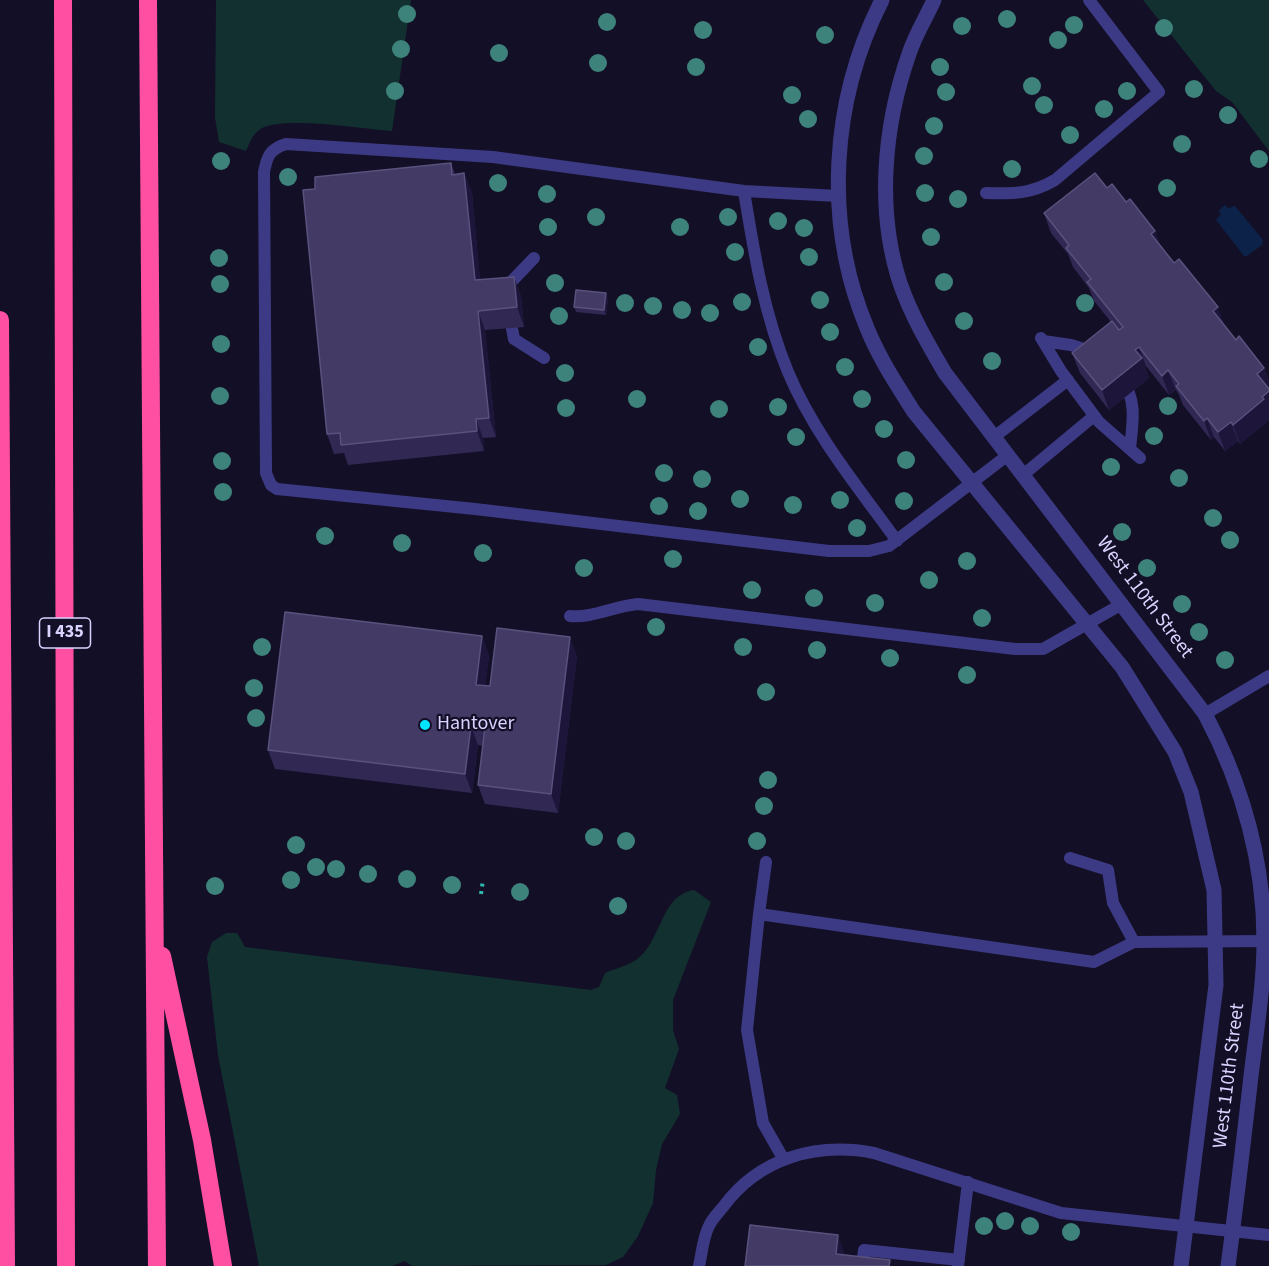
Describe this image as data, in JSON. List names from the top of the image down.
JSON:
{
  "streets": {
    "highway": ["I 435"],
    "street": ["West 110th Street"]
  },
  "places": ["Hantover"]
}
